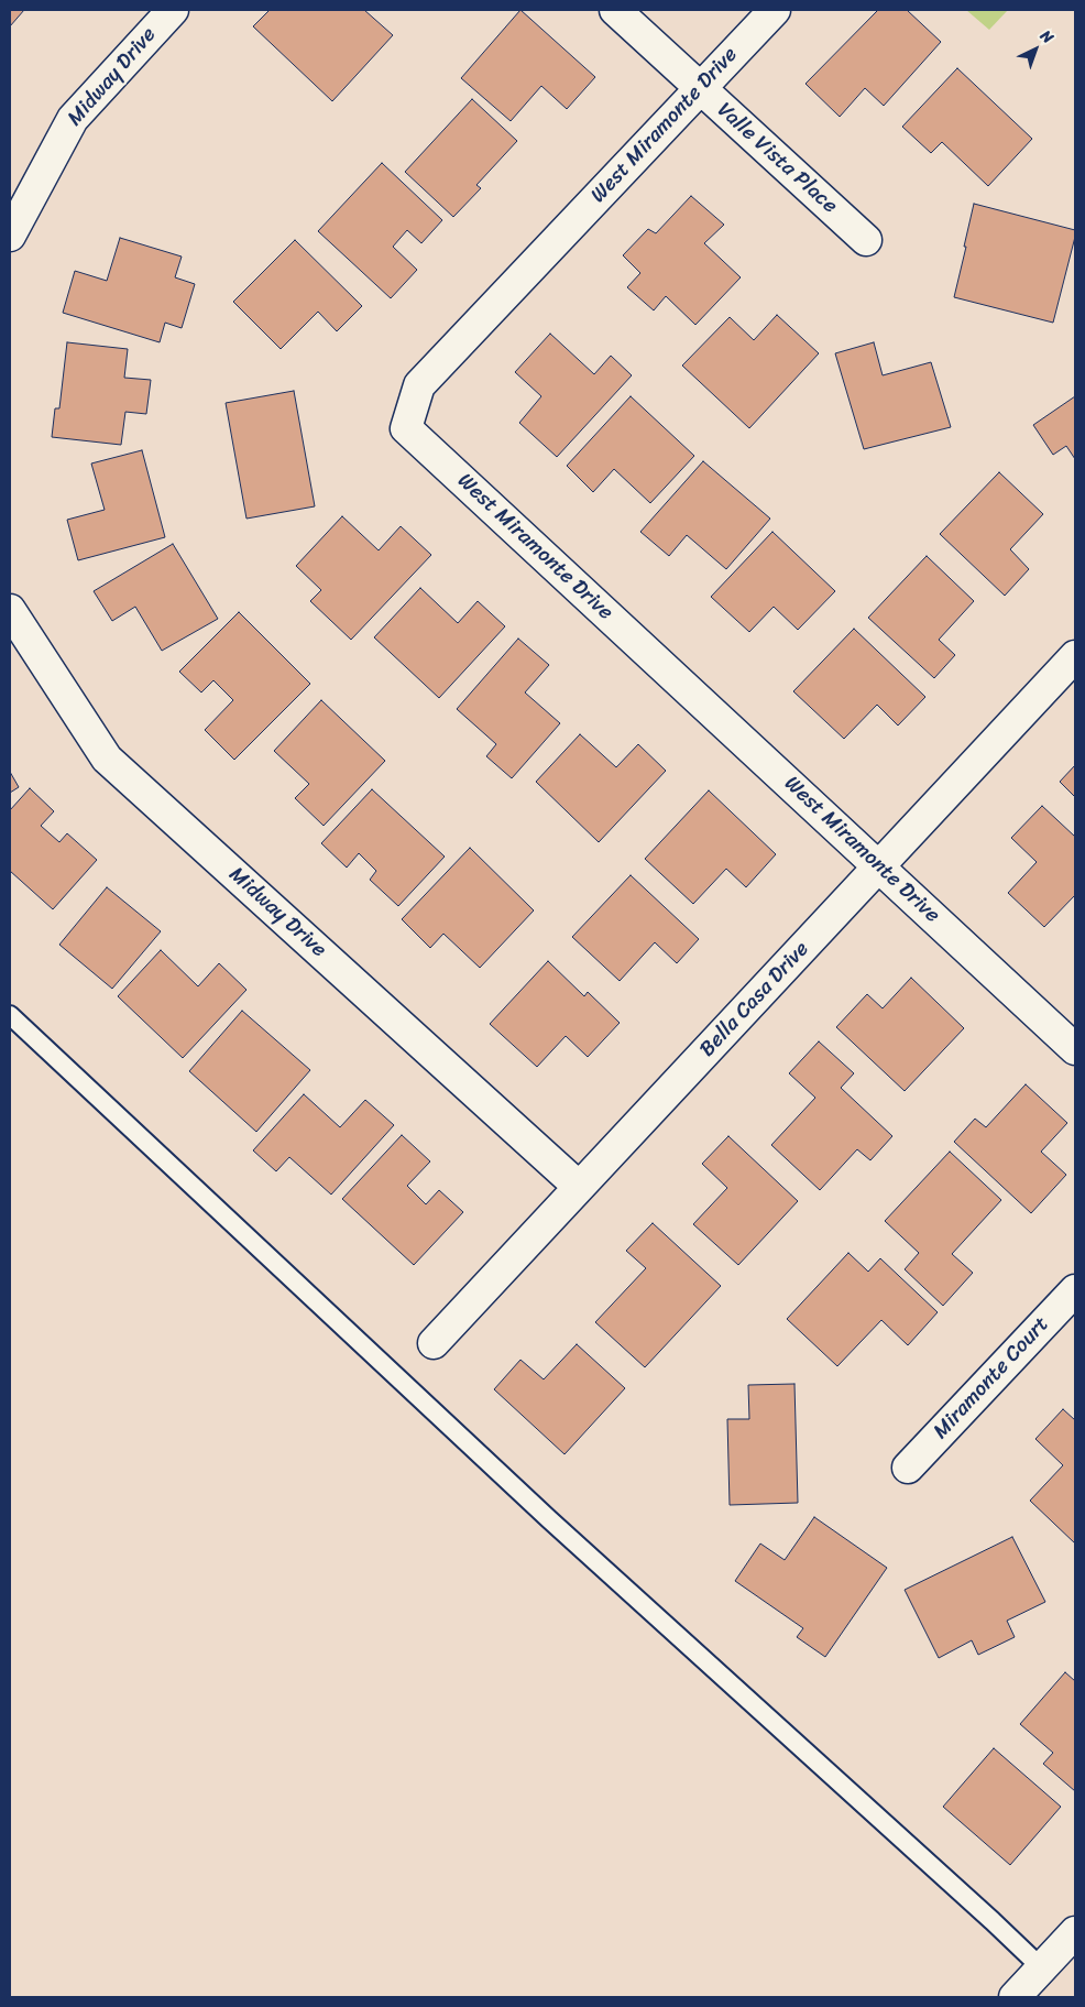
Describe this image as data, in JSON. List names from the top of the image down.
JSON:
{
  "streets": {
    "street": [
      "Midway Drive",
      "West Miramonte Drive",
      "Valle Vista Place",
      "Bella Casa Drive",
      "Miramonte Court"
    ]
  },
  "crossings": [
    ["Midway Drive", "Bella Casa Drive"],
    ["West Miramonte Drive", "Valle Vista Place"],
    ["West Miramonte Drive", "Bella Casa Drive"]
  ],
  "north": "top right"
}
